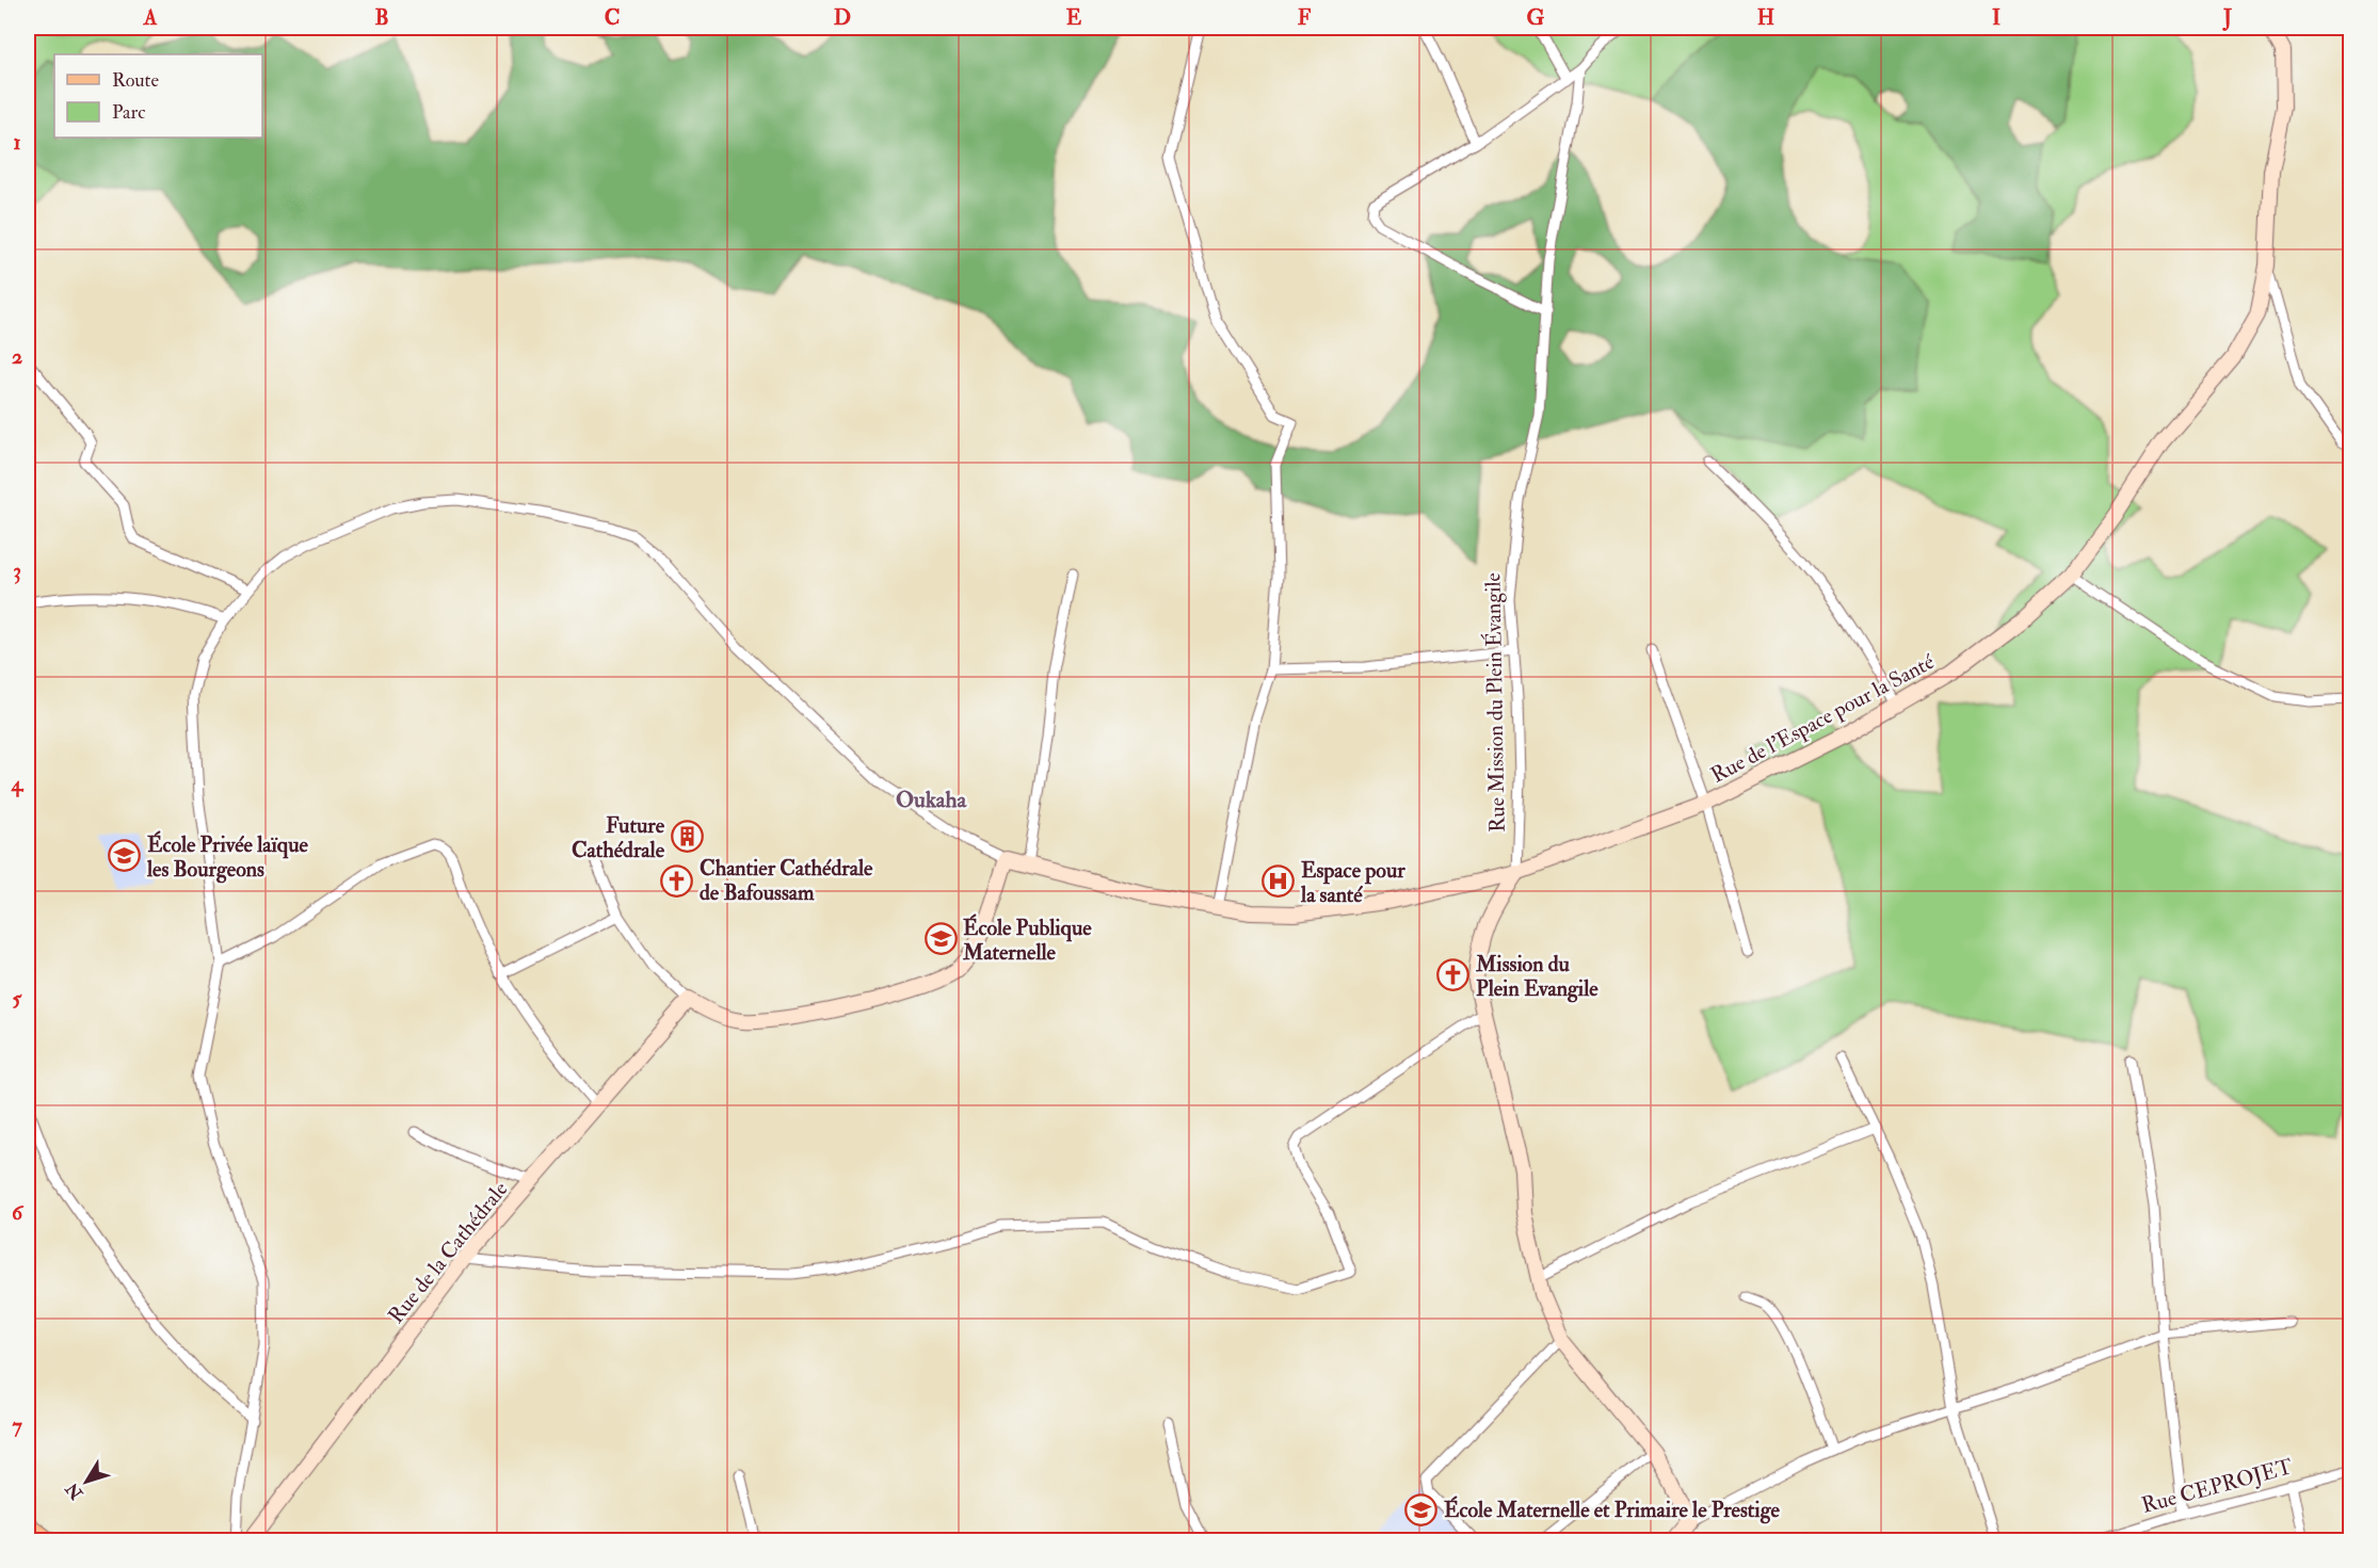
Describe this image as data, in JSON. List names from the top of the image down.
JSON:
{
  "streets": {
    "street": [
      "Rue Mission du Plein Évangile",
      "Rue de l'Espace pour la Santé",
      "Rue de la Cathédrale",
      "Rue CEPROJET"
    ]
  },
  "crossings": [
    ["Rue Mission du Plein Évangile", "Rue de l'Espace pour la Santé"]
  ],
  "districts": ["Oukaha"],
  "places": {
    "building": ["Future Cathédrale"],
    "school or university": ["École Privée laïque les Bourgeons", "École Publique Maternelle", "École Maternelle et Primaire le Prestige"],
    "church": ["Chantier Cathédrale de Bafoussam", "Mission du Plein Evangile"],
    "hospital": ["Espace pour la santé"]
  },
  "legend": ["Route", "Parc"],
  "north": "bottom left",
  "grid": {
    "columns": [
      "A",
      "B",
      "C",
      "D",
      "E",
      "F",
      "G",
      "H",
      "I",
      "J"
    ],
    "rows": [
      "1",
      "2",
      "3",
      "4",
      "5",
      "6",
      "7"
    ]
  }
}
